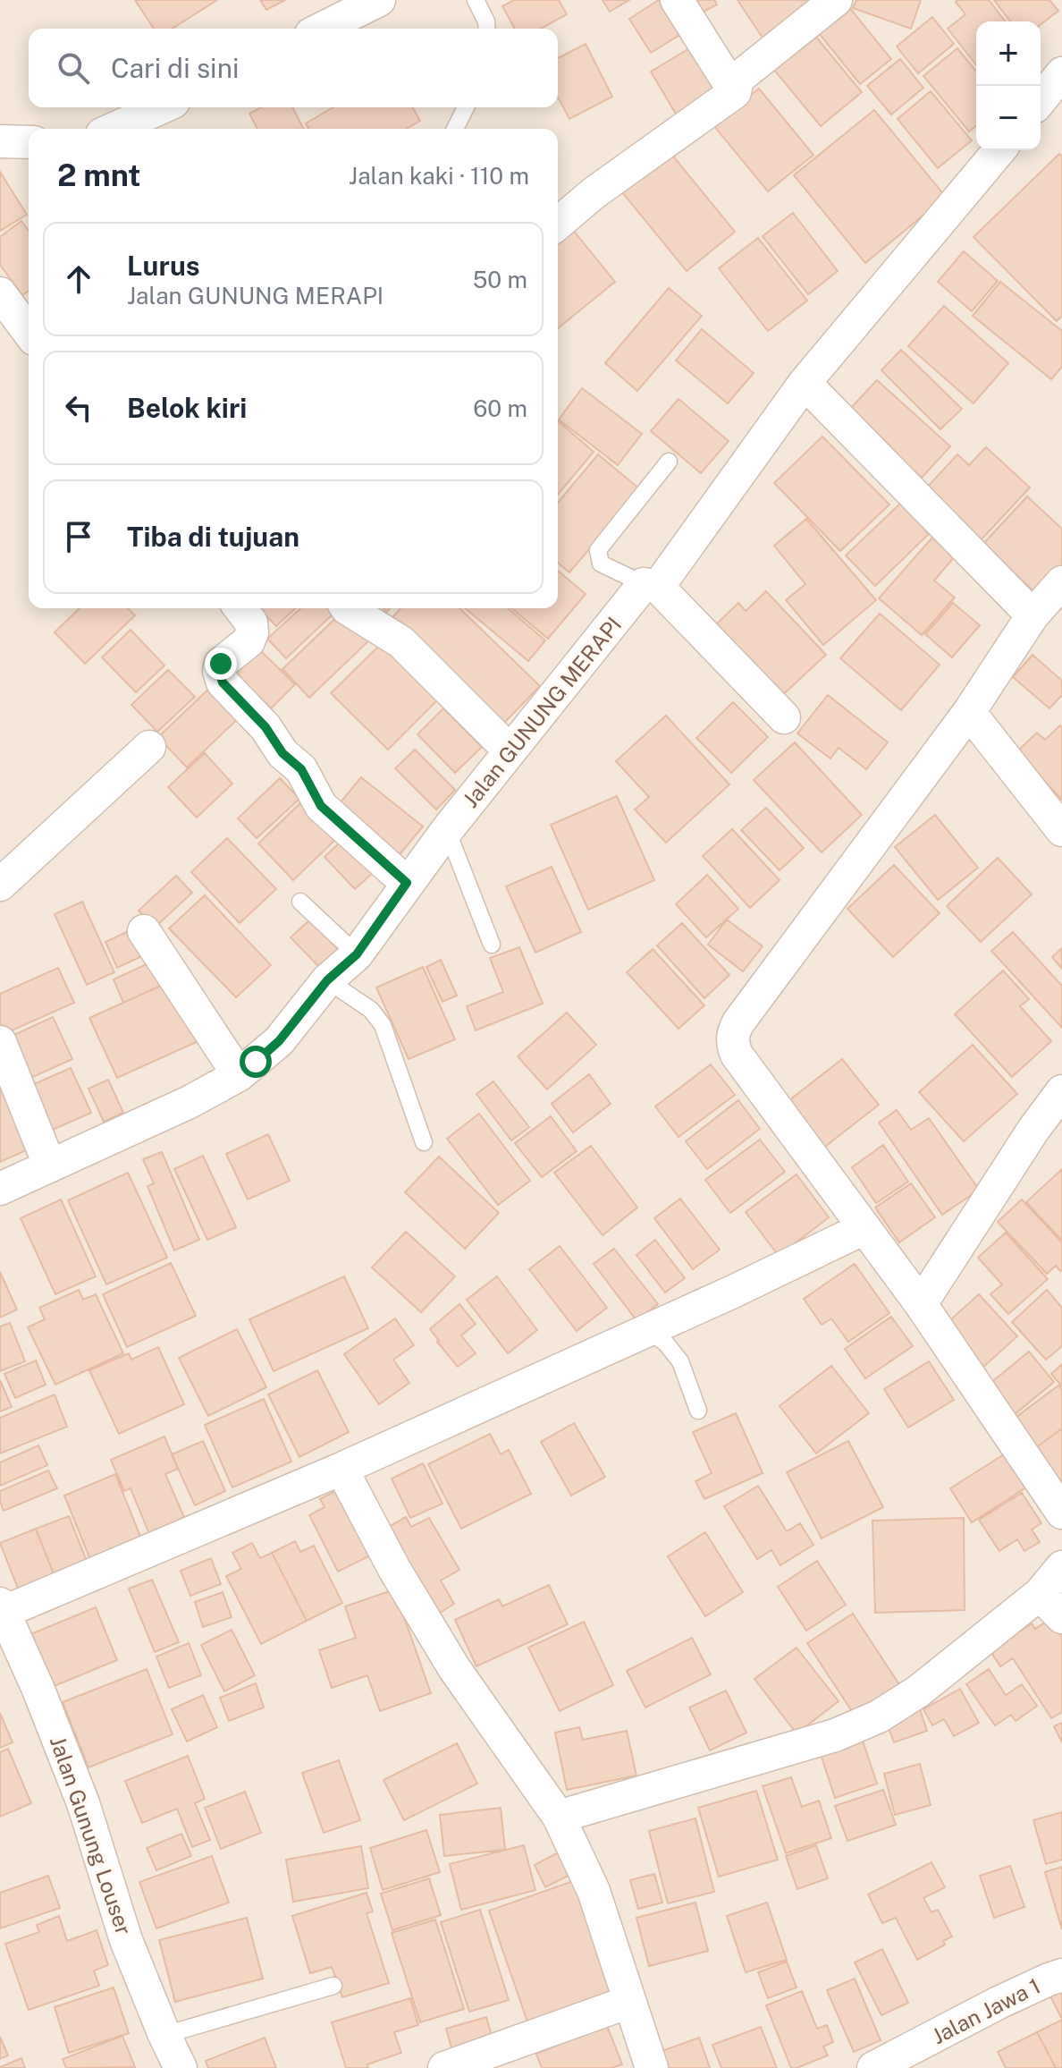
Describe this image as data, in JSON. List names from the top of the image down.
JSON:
{
  "streets": {
    "street": ["Jalan GUNUNG MERAPI", "Jalan Gunung Louser", "Jalan Jawa 1"]
  },
  "page": {
    "map_buttons": ["+", "−"],
    "search": "Cari di sini",
    "heading": ["2 mnt", "Jalan kaki · 110 m"],
    "list": [
      ["Lurus", "Jalan GUNUNG MERAPI", "50 m"],
      ["Belok kiri", "60 m"],
      "Tiba di tujuan"
    ]
  }
}
